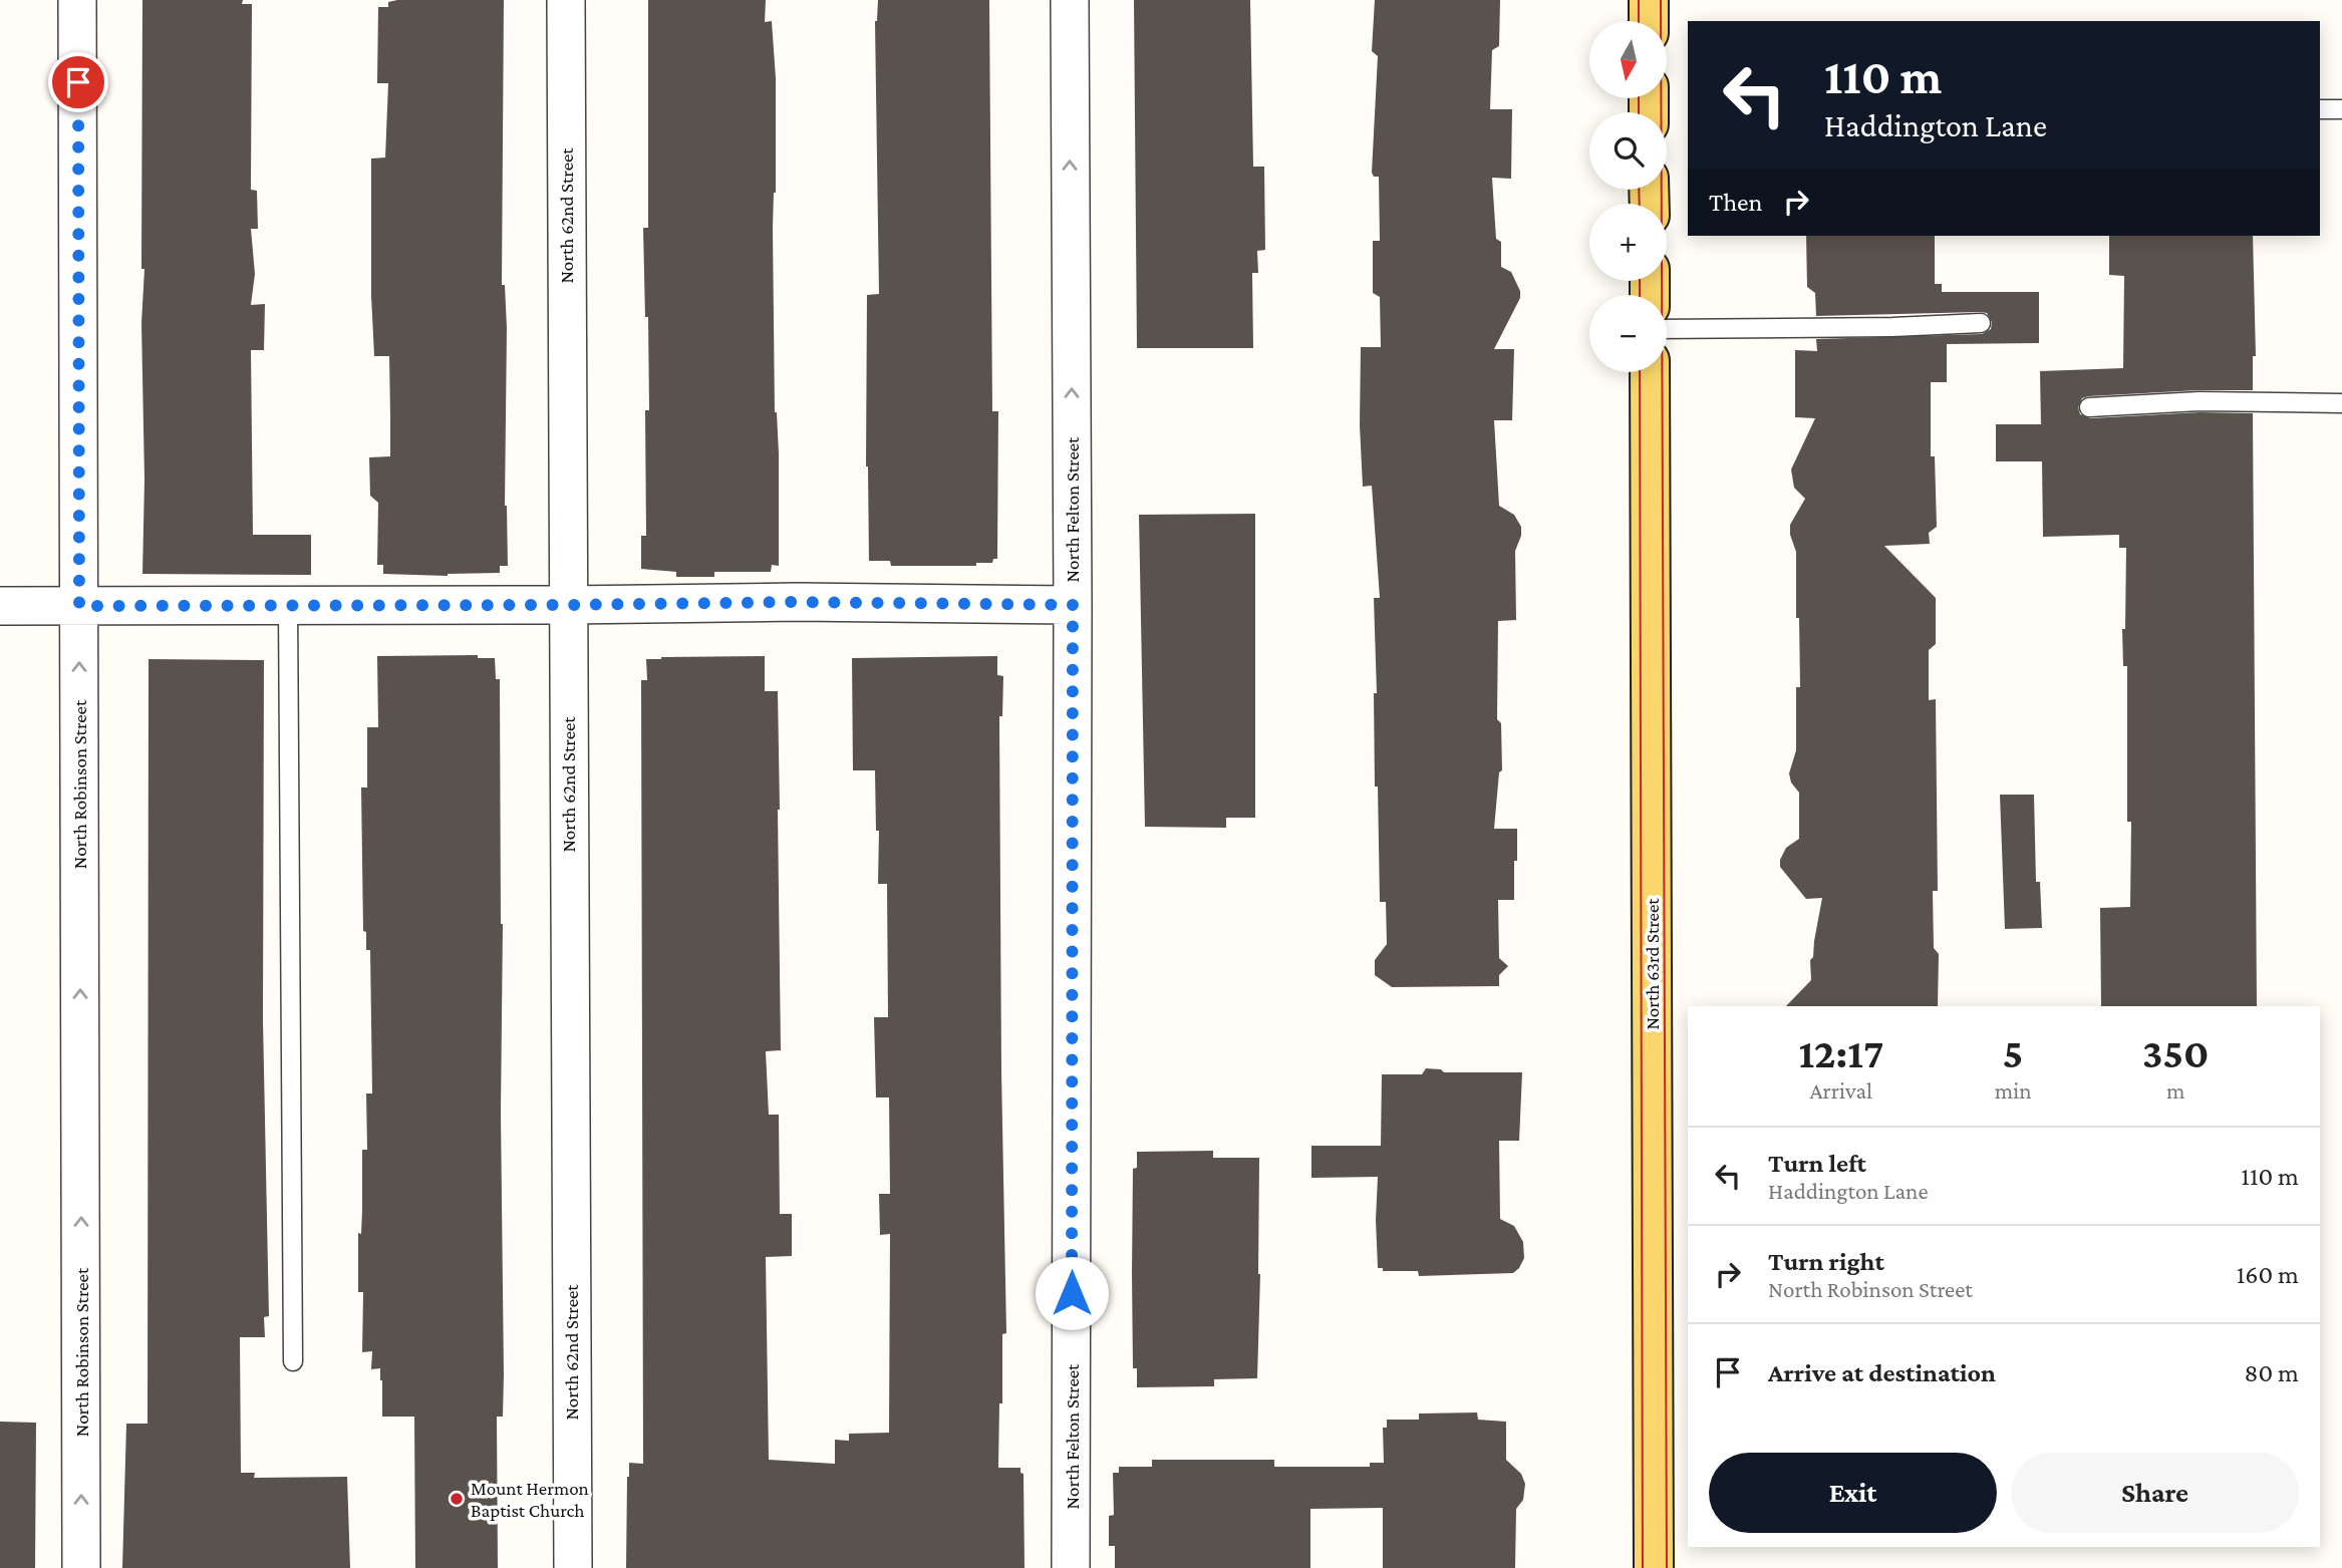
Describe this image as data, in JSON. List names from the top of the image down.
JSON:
{
  "streets": {
    "main road": ["North 63rd Street"],
    "street": ["North 62nd Street", "North Felton Street", "North Robinson Street"]
  },
  "one_way": ["North Felton Street", "North Robinson Street"],
  "places": ["Mount Hermon Baptist Church"],
  "north": "bottom",
  "page": {
    "map_buttons": ["+", "−"],
    "turn": ["110 m", "Haddington Lane"],
    "then": "Then",
    "eta": [
      "12:17",
      "Arrival",
      "5",
      "min",
      "350",
      "m"
    ],
    "list": [
      {
        "name": "Turn left",
        "note": "Haddington Lane",
        "value": "110 m"
      },
      {
        "name": "Turn right",
        "note": "North Robinson Street",
        "value": "160 m"
      },
      {
        "name": "Arrive at destination",
        "value": "80 m"
      }
    ],
    "buttons": ["Exit", "Share"]
  }
}
